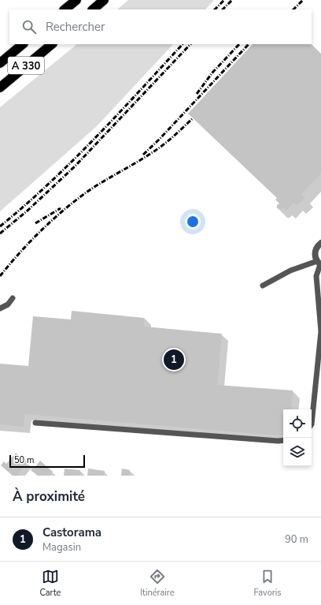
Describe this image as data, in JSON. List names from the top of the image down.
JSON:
{
  "streets": {
    "highway": ["A 330"]
  },
  "scale_bar": "50 m",
  "page": {
    "search": "Rechercher",
    "pins": "1",
    "scale": "50 m",
    "heading": "À proximité",
    "list": [
      {
        "mark": "1",
        "name": "Castorama",
        "note": "Magasin",
        "value": "90 m"
      }
    ],
    "nav": ["Carte", "Itinéraire", "Favoris"]
  }
}
